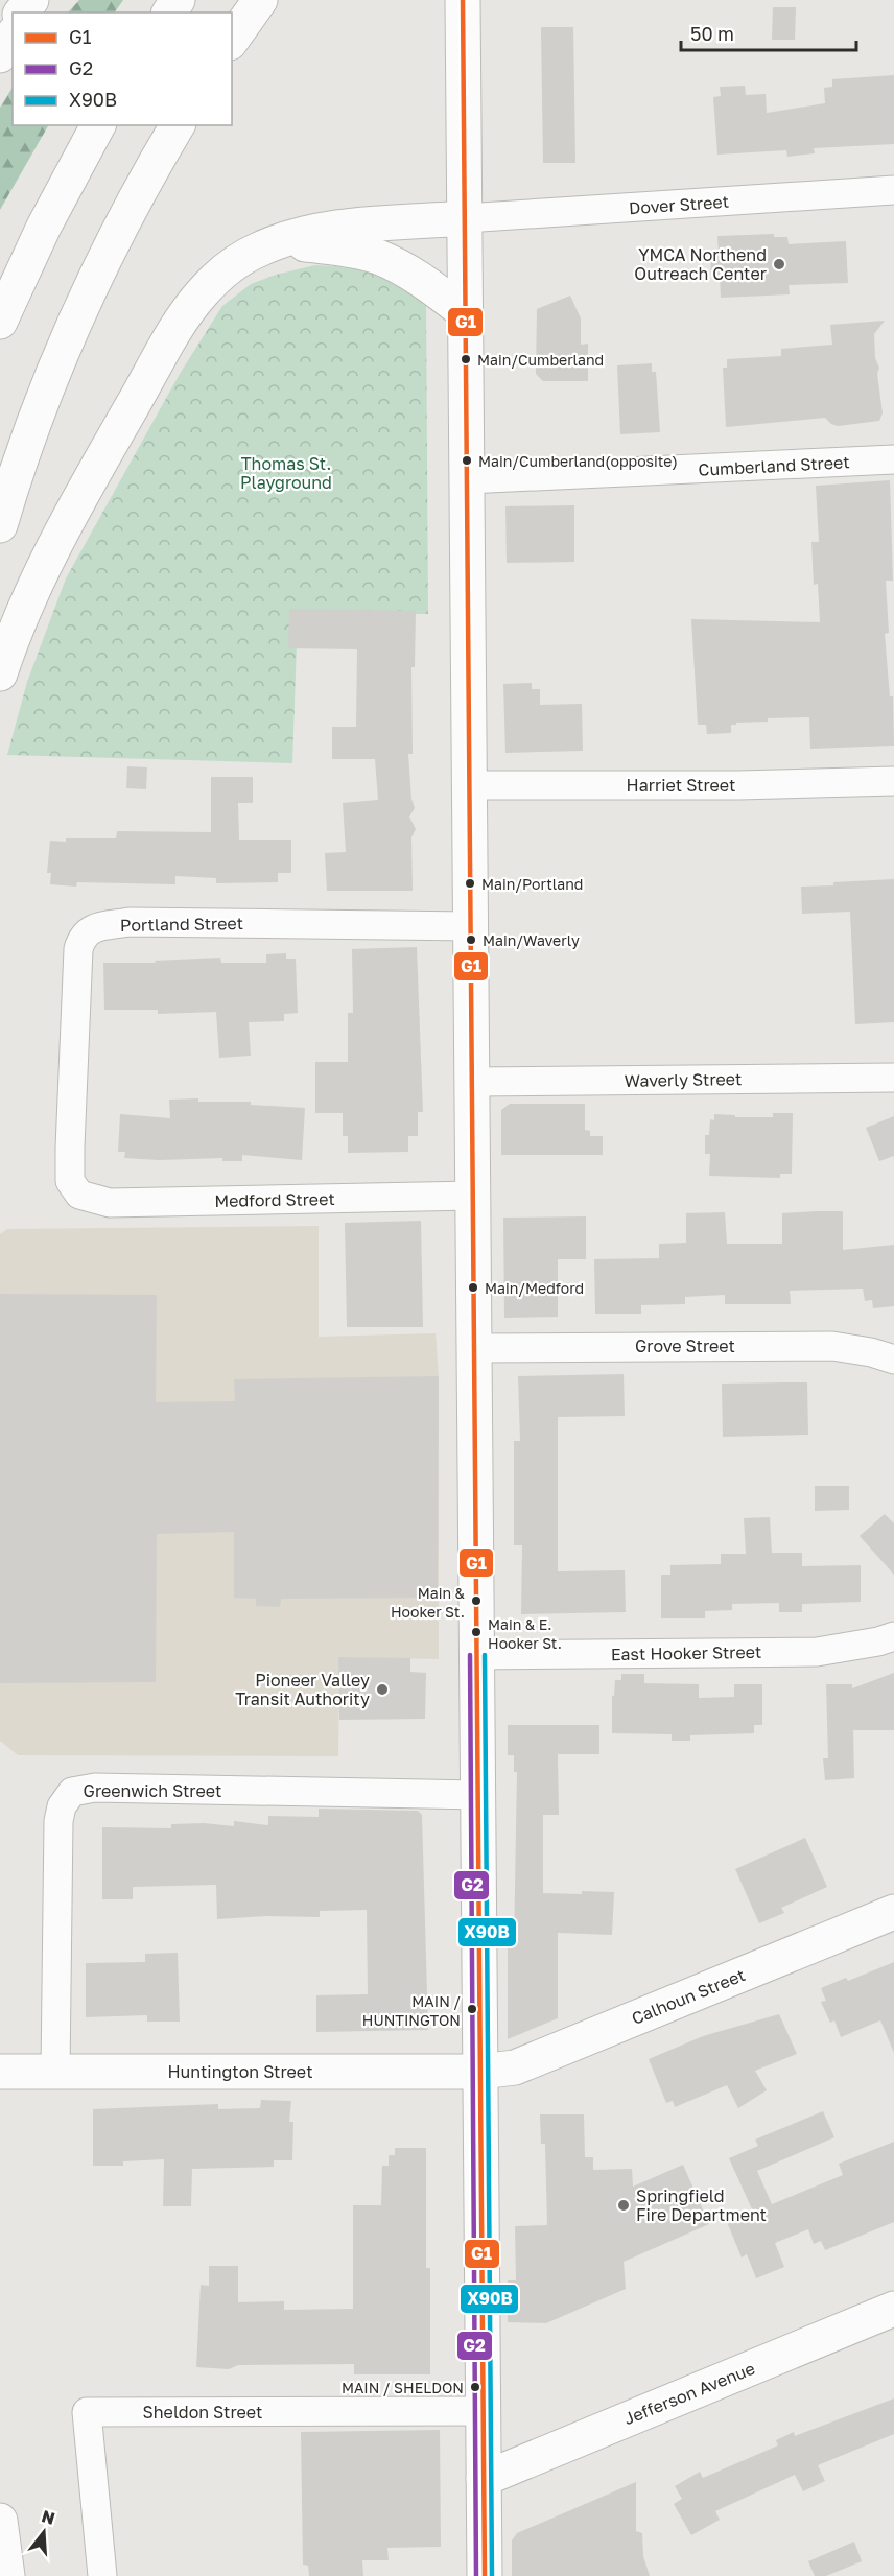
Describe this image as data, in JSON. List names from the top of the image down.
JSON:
{
  "streets": {
    "main road": ["Calhoun Street", "Huntington Street", "Jefferson Avenue"],
    "street": [
      "Dover Street",
      "Cumberland Street",
      "Harriet Street",
      "Portland Street",
      "Waverly Street",
      "Medford Street",
      "Grove Street",
      "East Hooker Street",
      "Greenwich Street",
      "Sheldon Street"
    ]
  },
  "crossings": [
    ["Portland Street", "Medford Street"],
    ["Greenwich Street", "Huntington Street"],
    ["Calhoun Street", "Huntington Street"]
  ],
  "parks": ["Thomas St. Playground"],
  "places": [
    "YMCA Northend Outreach Center",
    "Main/Cumberland",
    "Main/Cumberland(opposite)",
    "Main/Portland",
    "Main/Waverly",
    "Main/Medford",
    "Main & Hooker St.",
    "Main & E. Hooker St.",
    "Pioneer Valley Transit Authority",
    "MAIN / HUNTINGTON",
    "Springfield Fire Department",
    "MAIN / SHELDON"
  ],
  "lines": ["transit line G1", "transit line G2", "transit line X90B"],
  "legend": ["G1", "G2", "X90B"],
  "scale_bar": "50 m",
  "north": "top"
}
